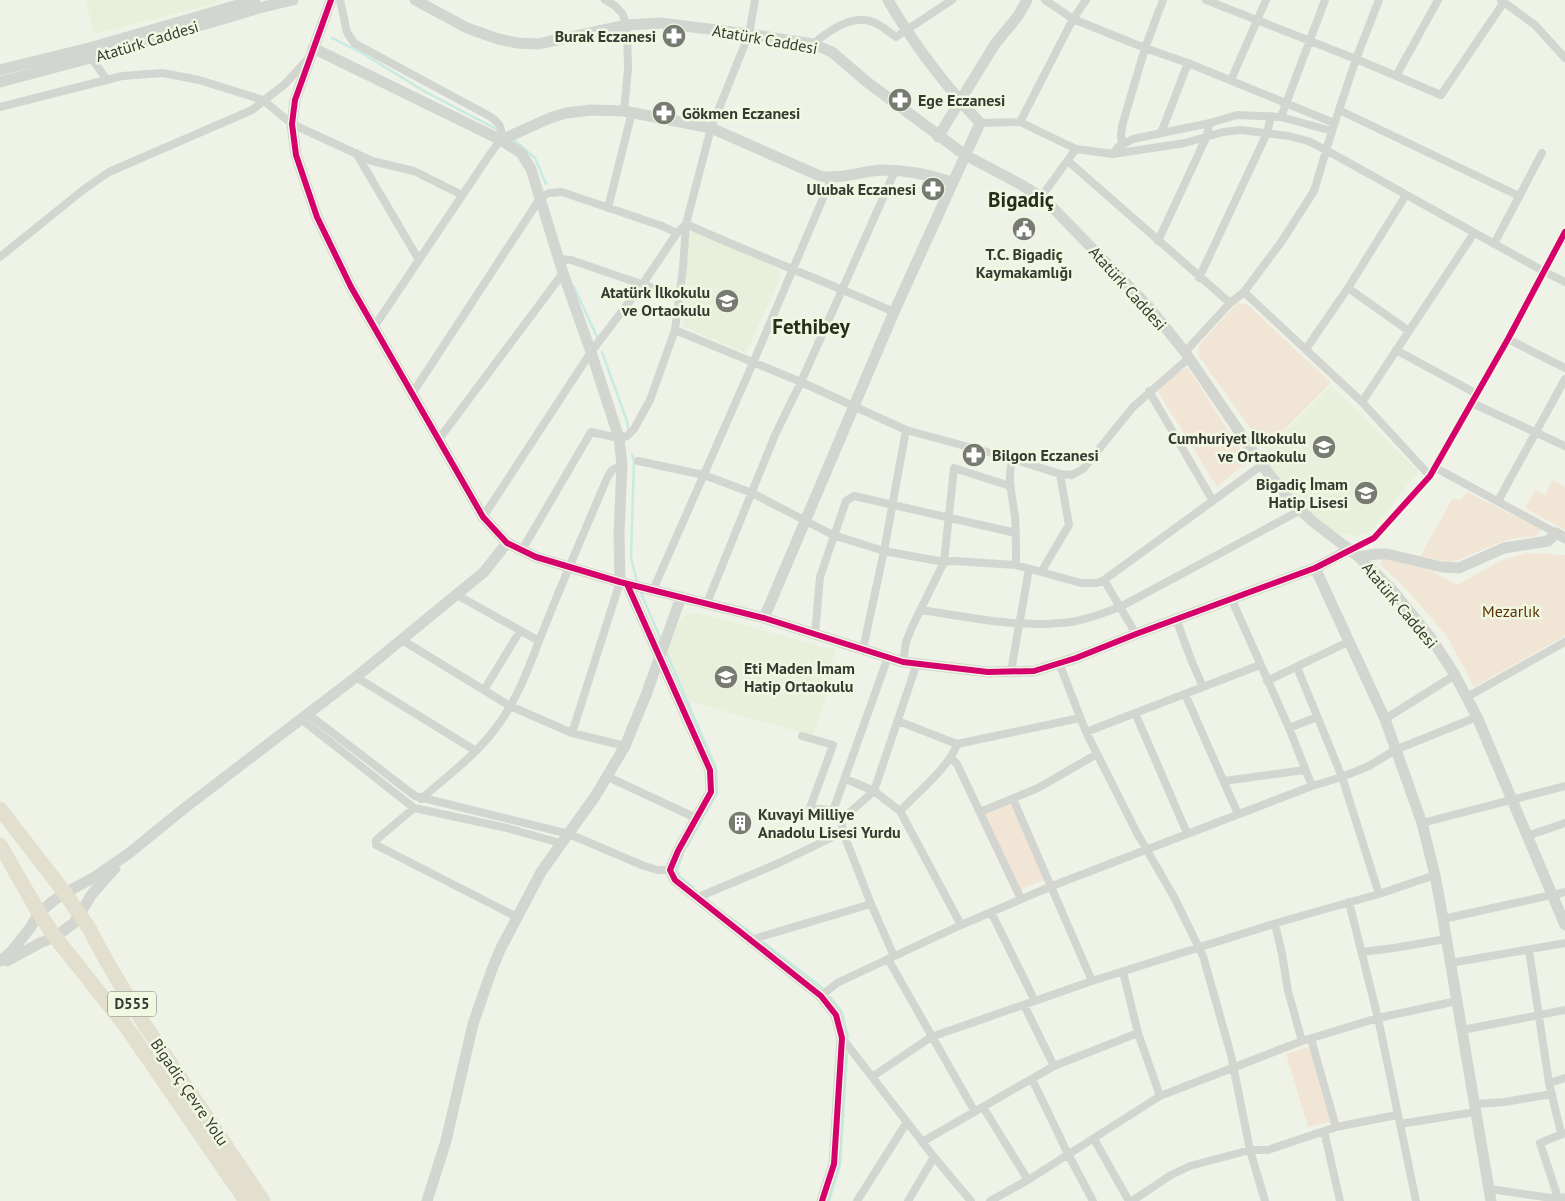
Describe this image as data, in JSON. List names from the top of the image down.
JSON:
{
  "streets": {
    "highway": ["D555", "Bigadiç Çevre Yolu"],
    "street": ["Atatürk Caddesi"]
  },
  "districts": ["Bigadiç", "Fethibey"],
  "parks": ["Mezarlık"],
  "places": {
    "pharmacy": [
      "Burak Eczanesi",
      "Ege Eczanesi",
      "Gökmen Eczanesi",
      "Ulubak Eczanesi",
      "Bilgon Eczanesi"
    ],
    "public building": ["T.C. Bigadiç Kaymakamlığı"],
    "school or university": [
      "Atatürk İlkokulu ve Ortaokulu",
      "Cumhuriyet İlkokulu ve Ortaokulu",
      "Bigadiç İmam Hatip Lisesi",
      "Eti Maden İmam Hatip Ortaokulu"
    ],
    "building": ["Kuvayi Milliye Anadolu Lisesi Yurdu"]
  }
}
